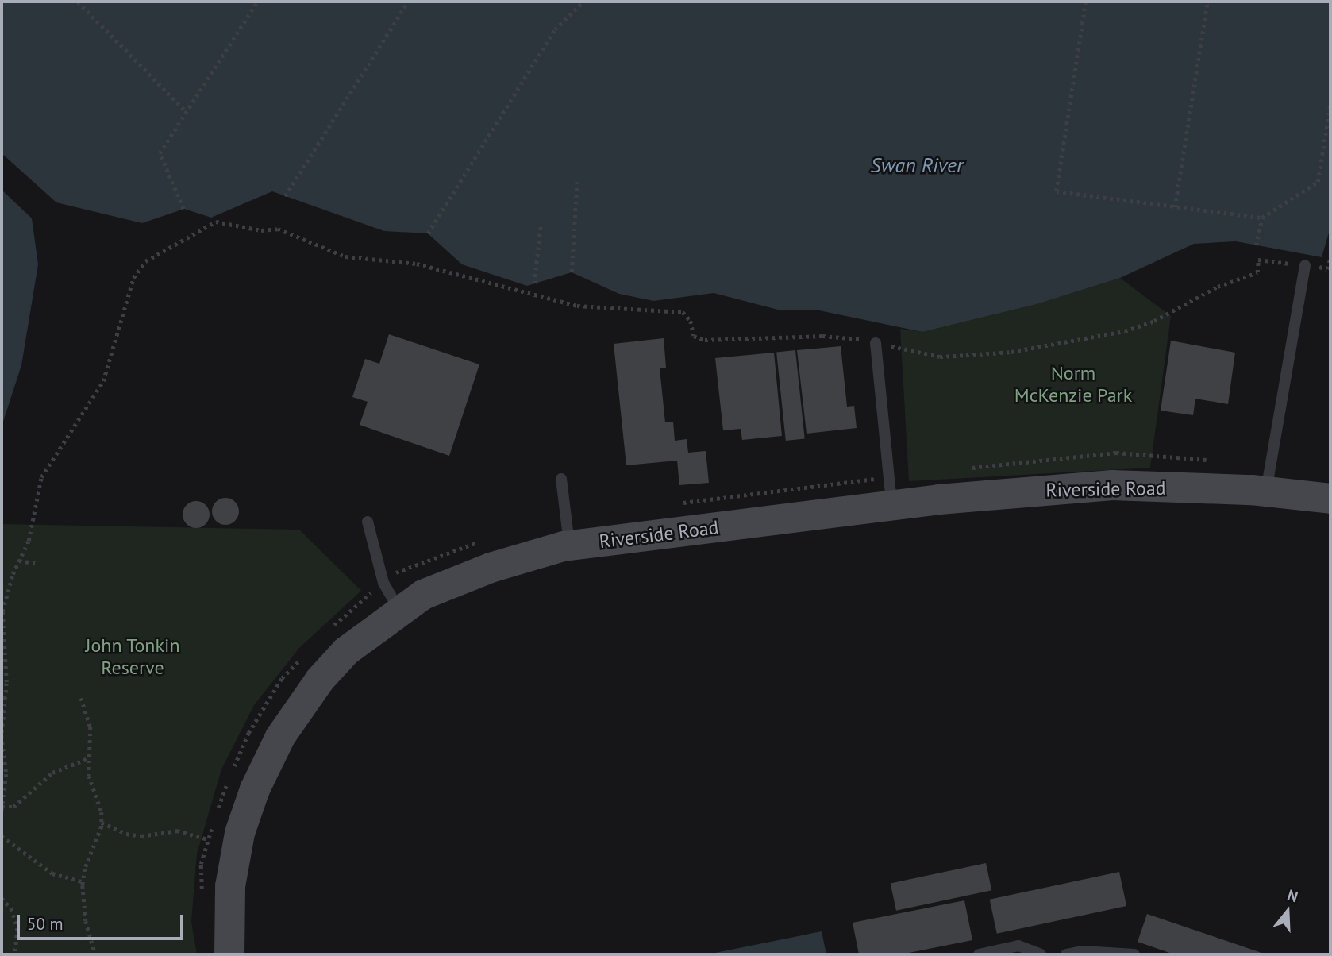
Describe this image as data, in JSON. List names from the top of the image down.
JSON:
{
  "streets": {
    "street": ["Riverside Road"]
  },
  "water": ["Swan River"],
  "parks": ["Norm McKenzie Park", "John Tonkin Reserve"],
  "scale_bar": "50 m",
  "north": "top"
}
